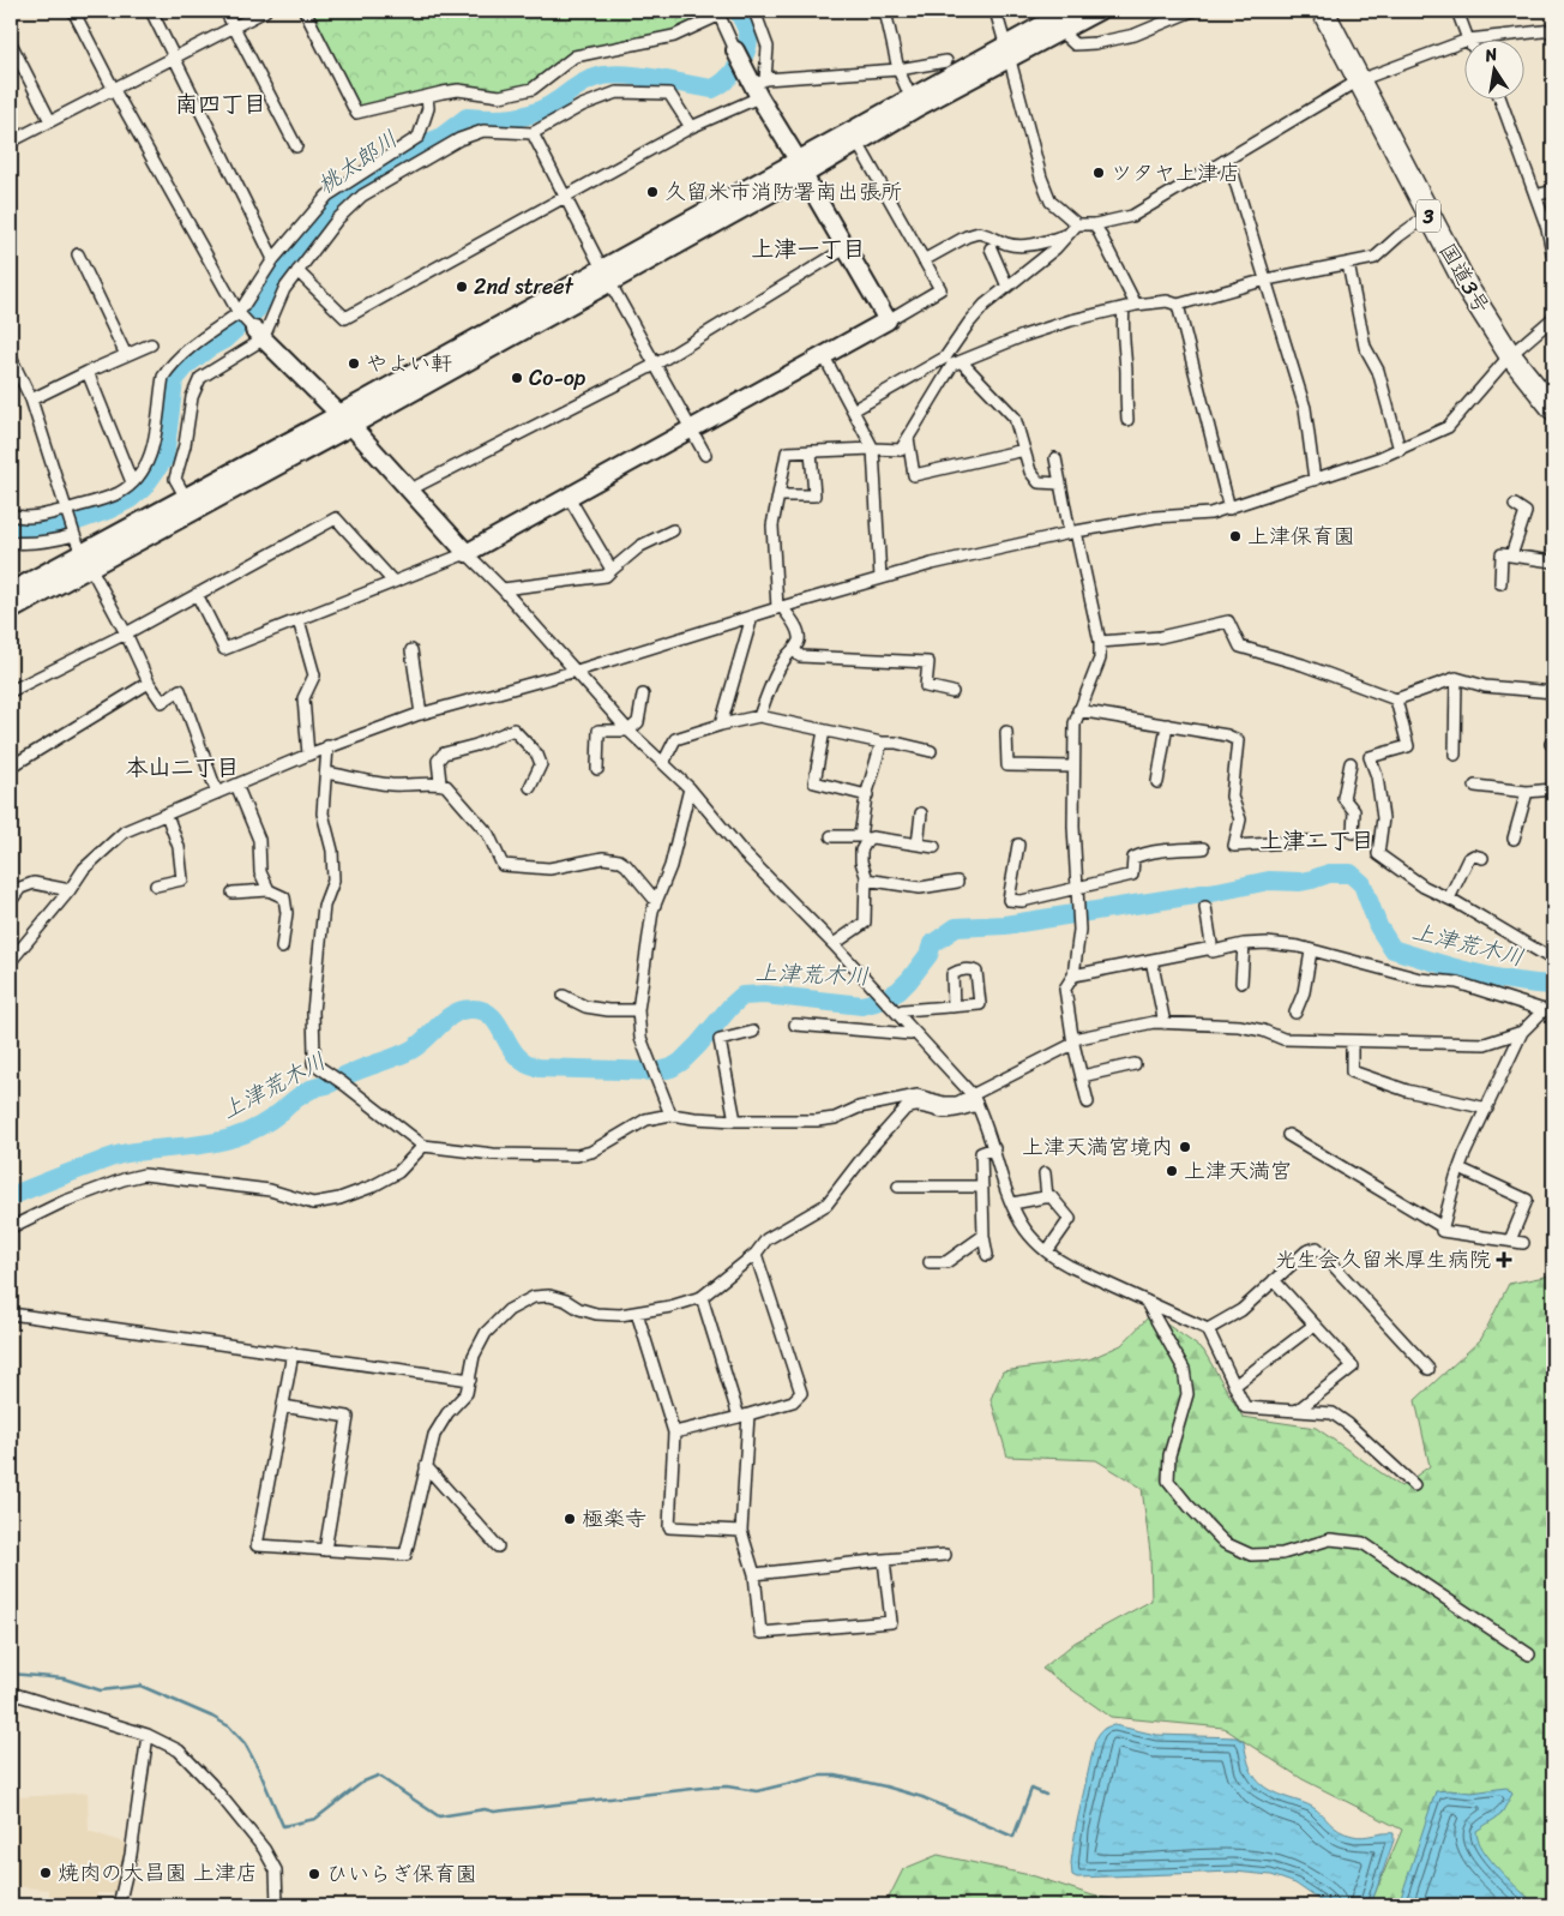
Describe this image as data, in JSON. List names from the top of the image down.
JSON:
{
  "streets": {
    "highway": ["3", "国道3号"]
  },
  "districts": [
    "南四丁目",
    "上津一丁目",
    "本山二丁目",
    "上津二丁目"
  ],
  "water": ["桃太郎川", "上津荒木川"],
  "places": {
    "other": [
      "ツタヤ上津店",
      "久留米市消防署南出張所",
      "2nd street",
      "やよい軒",
      "Co-op",
      "上津保育園",
      "上津天満宮境内",
      "上津天満宮",
      "極楽寺",
      "焼肉の大昌園 上津店",
      "ひいらぎ保育園"
    ],
    "health": ["光生会久留米厚生病院"]
  },
  "north": "top"
}
